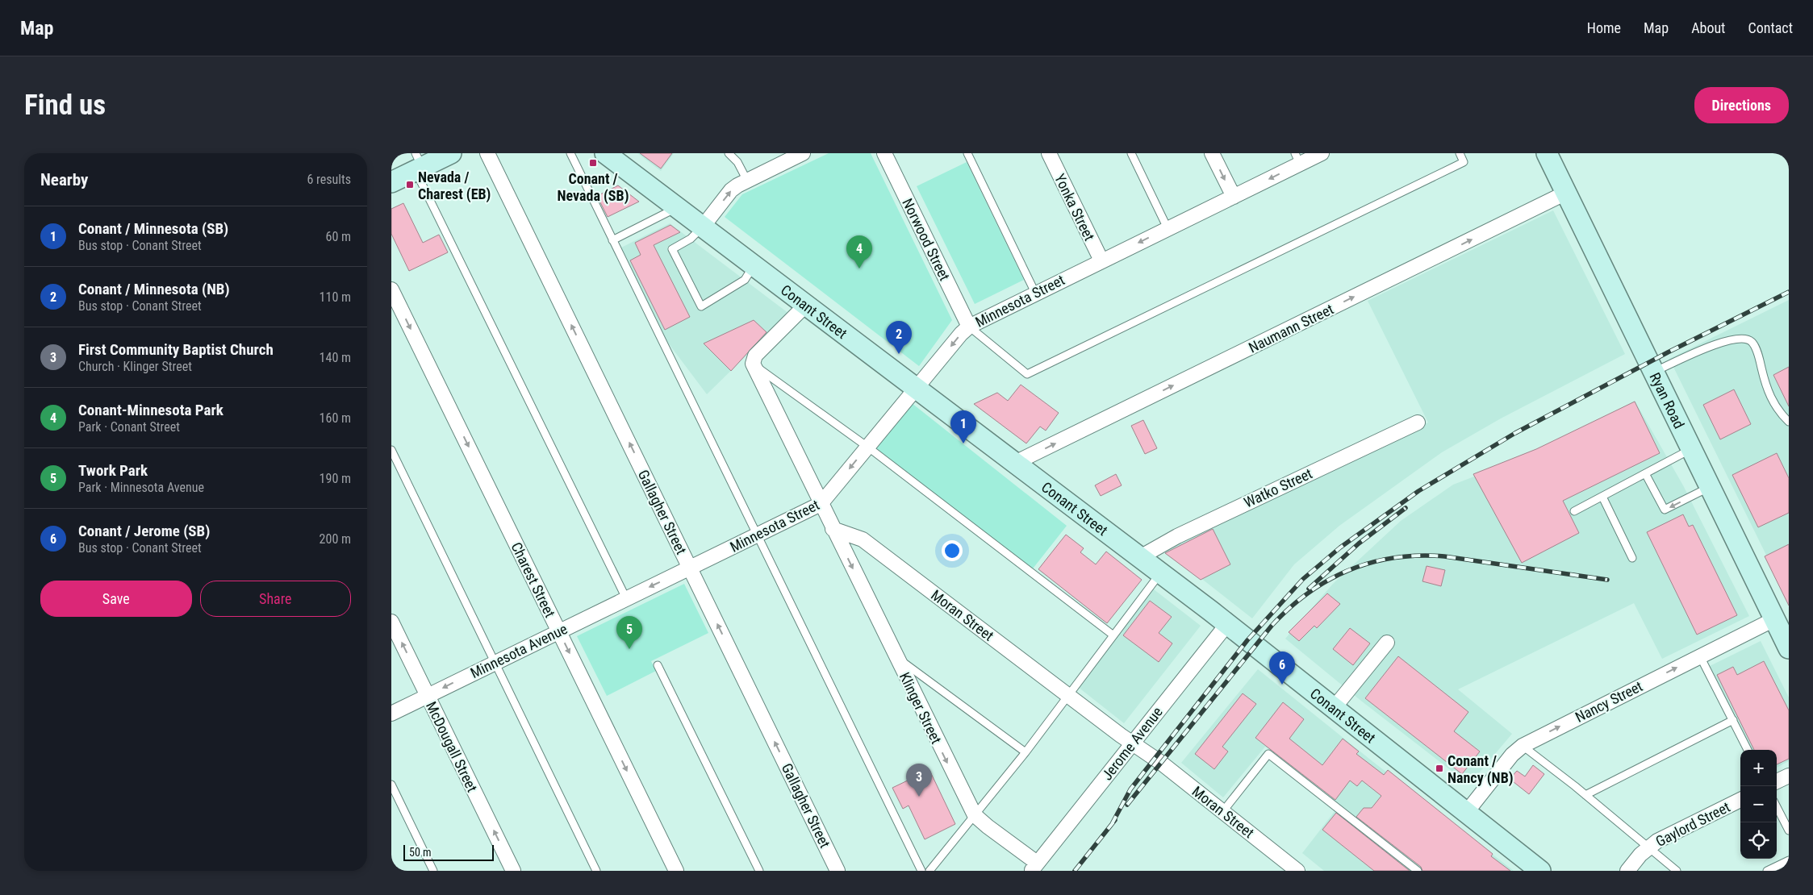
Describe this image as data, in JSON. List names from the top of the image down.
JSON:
{
  "streets": {
    "main road": ["Conant Street", "Ryan Road"],
    "street": [
      "Yonka Street",
      "Norwood Street",
      "Minnesota Street",
      "Naumann Street",
      "Watko Street",
      "Gallagher Street",
      "Charest Street",
      "Moran Street",
      "Minnesota Avenue",
      "Nancy Street",
      "Klinger Street",
      "Jerome Avenue",
      "McDougall Street",
      "Gaylord Street"
    ]
  },
  "crossings": [
    ["Yonka Street", "Minnesota Street"],
    ["Norwood Street", "Minnesota Street"],
    ["Minnesota Street", "Conant Street"],
    ["Minnesota Street", "Gallagher Street"],
    ["Minnesota Street", "Minnesota Avenue"],
    ["Conant Street", "Naumann Street"],
    ["Conant Street", "Watko Street"],
    ["Conant Street", "Nancy Street"],
    ["Conant Street", "Jerome Avenue"],
    ["Naumann Street", "Ryan Road"],
    ["Ryan Road", "Nancy Street"],
    ["Gallagher Street", "Minnesota Avenue"],
    ["Charest Street", "Minnesota Avenue"],
    ["Moran Street", "Klinger Street"],
    ["Moran Street", "Jerome Avenue"],
    ["Minnesota Avenue", "McDougall Street"],
    ["Klinger Street", "Jerome Avenue"]
  ],
  "one_way": [
    "Minnesota Street",
    "Naumann Street",
    "Gallagher Street",
    "Charest Street",
    "Minnesota Avenue",
    "Nancy Street",
    "Klinger Street",
    "McDougall Street"
  ],
  "places": {
    "transit": ["Conant / Nevada (SB)", "Nevada / Charest (EB)", "Conant / Nancy (NB)"]
  },
  "scale_bar": "50 m",
  "page": {
    "header": "Map",
    "nav": [
      "Home",
      "Map",
      "About",
      "Contact"
    ],
    "buttons": [
      "Directions",
      ["Save", "Share"]
    ],
    "title": "Find us",
    "heading": ["Nearby", "6 results"],
    "list": [
      {
        "mark": "1",
        "name": "Conant / Minnesota (SB)",
        "note": "Bus stop · Conant Street",
        "value": "60 m"
      },
      {
        "mark": "2",
        "name": "Conant / Minnesota (NB)",
        "note": "Bus stop · Conant Street",
        "value": "110 m"
      },
      {
        "mark": "3",
        "name": "First Community Baptist Church",
        "note": "Church · Klinger Street",
        "value": "140 m"
      },
      {
        "mark": "4",
        "name": "Conant-Minnesota Park",
        "note": "Park · Conant Street",
        "value": "160 m"
      },
      {
        "mark": "5",
        "name": "Twork Park",
        "note": "Park · Minnesota Avenue",
        "value": "190 m"
      },
      {
        "mark": "6",
        "name": "Conant / Jerome (SB)",
        "note": "Bus stop · Conant Street",
        "value": "200 m"
      }
    ],
    "pins": [
      "4",
      "2",
      "1",
      "5",
      "6",
      "3"
    ],
    "map_buttons": ["+", "−"],
    "scale": "50 m"
  }
}
